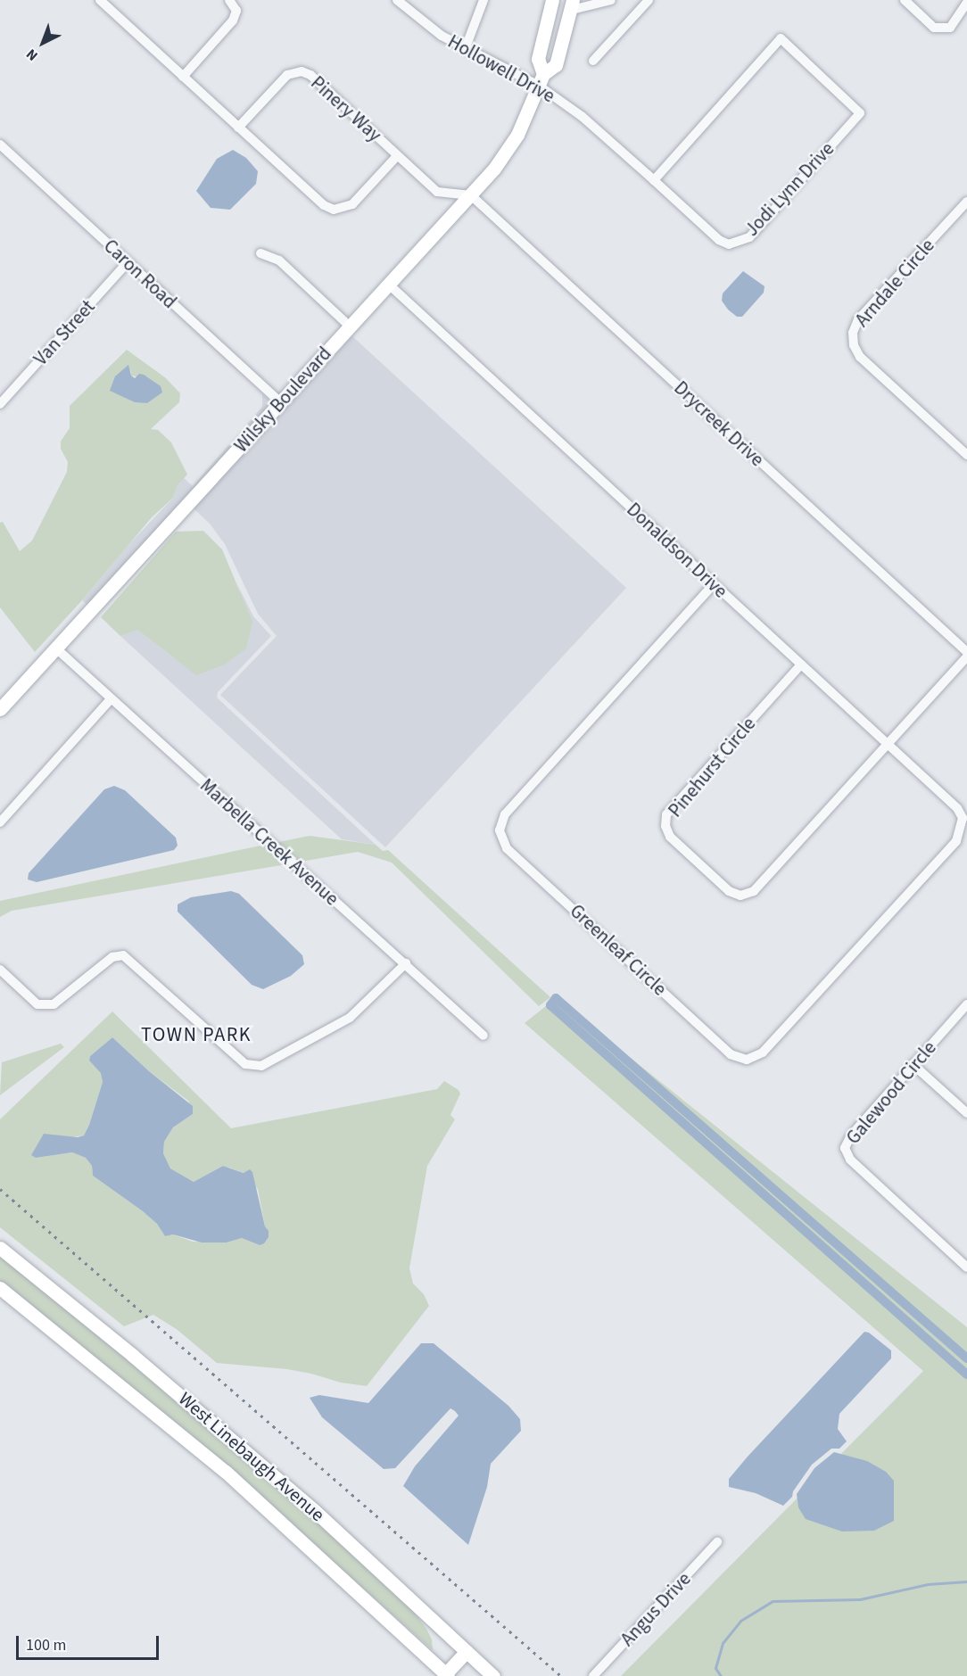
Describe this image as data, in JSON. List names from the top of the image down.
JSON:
{
  "streets": {
    "main road": ["Wilsky Boulevard", "West Linebaugh Avenue"],
    "street": [
      "Hollowell Drive",
      "Pinery Way",
      "Jodi Lynn Drive",
      "Caron Road",
      "Arndale Circle",
      "Van Street",
      "Drycreek Drive",
      "Donaldson Drive",
      "Pinehurst Circle",
      "Marbella Creek Avenue",
      "Greenleaf Circle",
      "Galewood Circle",
      "Angus Drive"
    ]
  },
  "crossings": [
    ["Hollowell Drive", "Jodi Lynn Drive"],
    ["Hollowell Drive", "Wilsky Boulevard"],
    ["Pinery Way", "Wilsky Boulevard"],
    ["Pinery Way", "Drycreek Drive"],
    ["Caron Road", "Van Street"],
    ["Caron Road", "Wilsky Boulevard"],
    ["Wilsky Boulevard", "Drycreek Drive"],
    ["Wilsky Boulevard", "Donaldson Drive"],
    ["Wilsky Boulevard", "Marbella Creek Avenue"],
    ["Donaldson Drive", "Pinehurst Circle"],
    ["Donaldson Drive", "Greenleaf Circle"]
  ],
  "districts": ["TOWN PARK"],
  "scale_bar": "100 m",
  "north": "bottom left"
}
